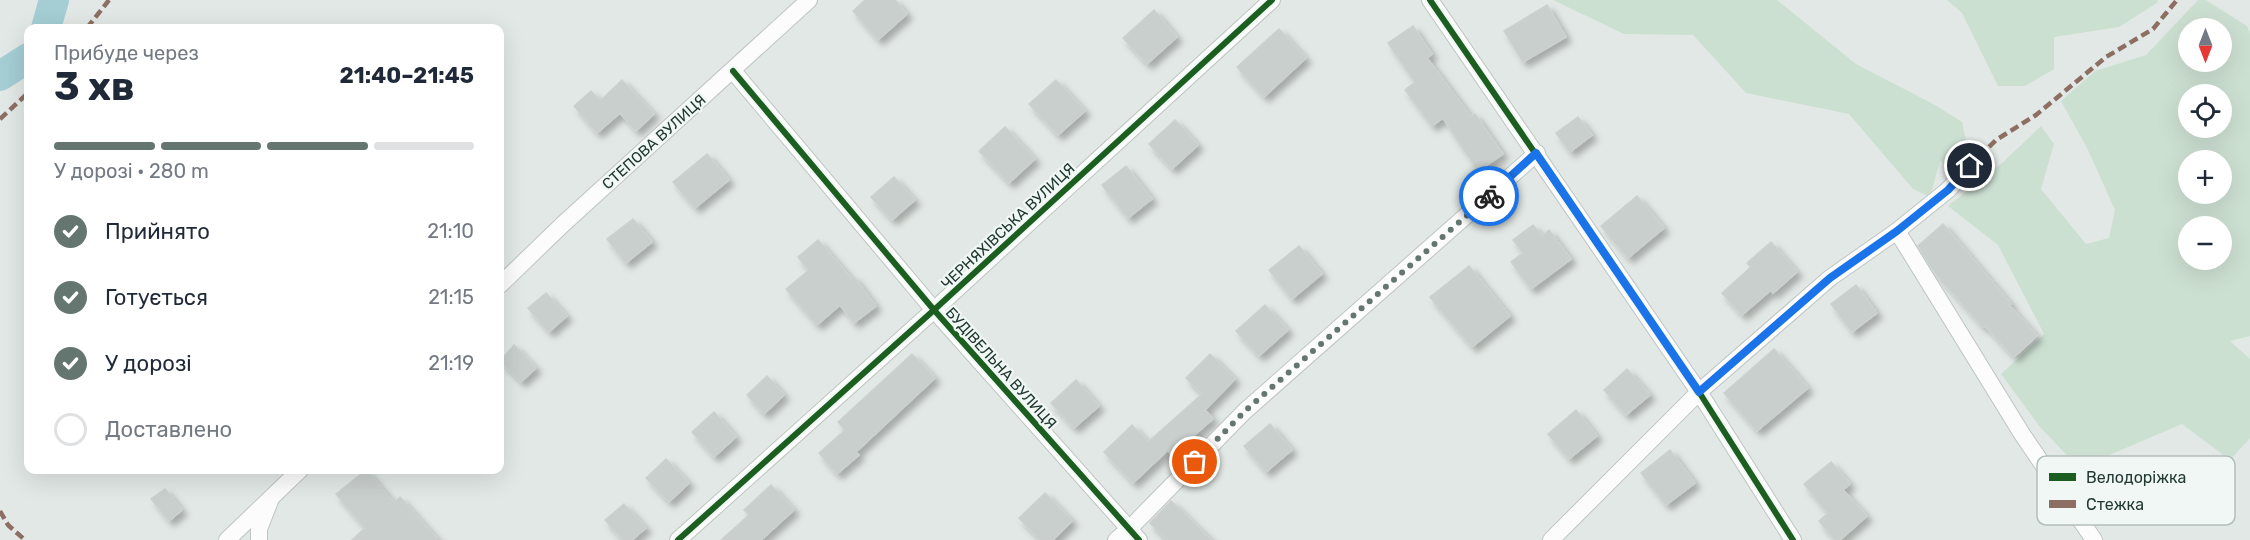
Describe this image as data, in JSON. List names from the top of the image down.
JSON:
{
  "streets": {
    "street": ["СТЕПОВА ВУЛИЦЯ", "ЧЕРНЯХІВСЬКА ВУЛИЦЯ", "БУДІВЕЛЬНА ВУЛИЦЯ"]
  },
  "crossings": [
    ["СТЕПОВА ВУЛИЦЯ", "БУДІВЕЛЬНА ВУЛИЦЯ"],
    ["ЧЕРНЯХІВСЬКА ВУЛИЦЯ", "БУДІВЕЛЬНА ВУЛИЦЯ"]
  ],
  "legend": ["Велодоріжка", "Стежка"],
  "north": "bottom",
  "page": {
    "map_buttons": ["+", "−"],
    "heading": ["3 хв", "Прибуде через", "21:40–21:45"],
    "bar": "У дорозі · 280 m",
    "list": [
      ["Прийнято", "21:10"],
      ["Готується", "21:15"],
      ["У дорозі", "21:19"],
      "Доставлено"
    ]
  }
}
